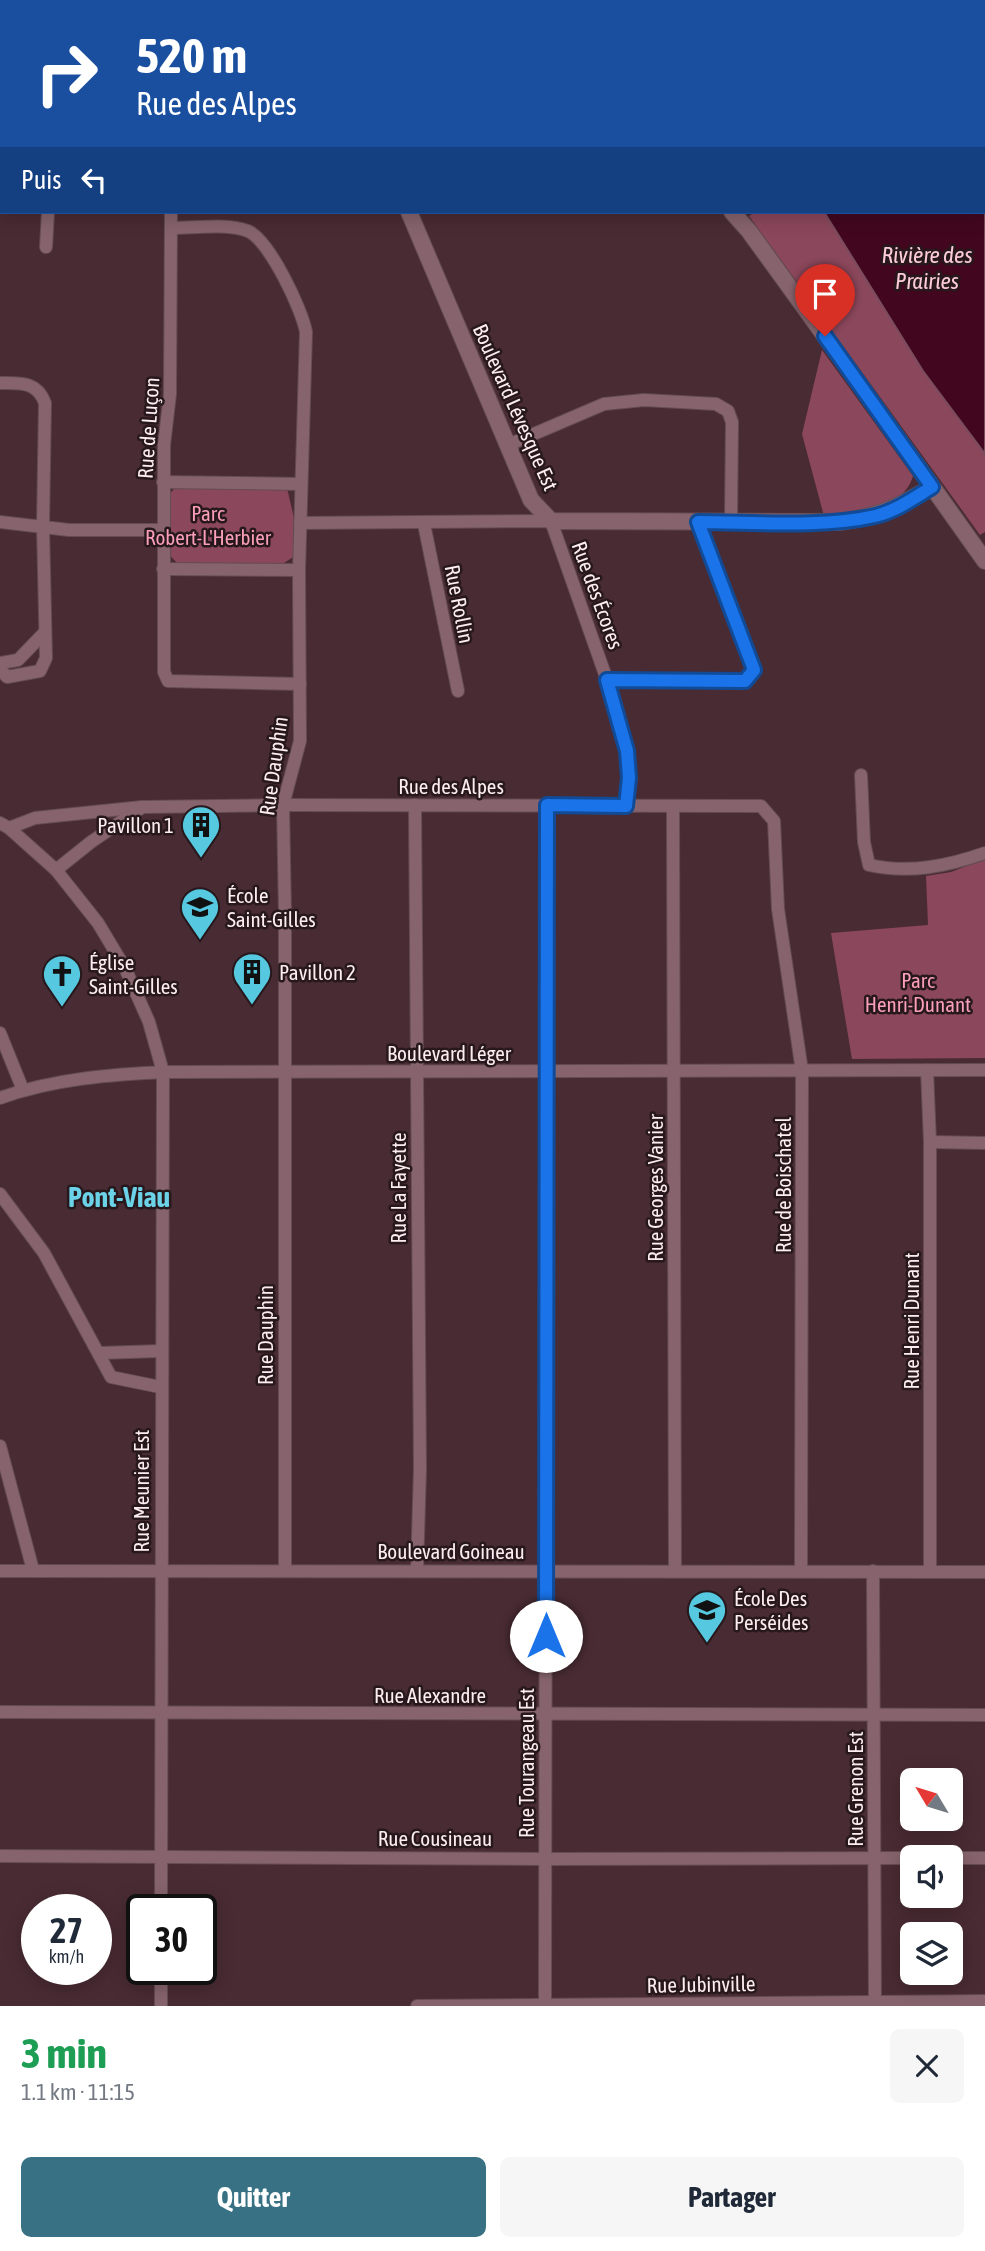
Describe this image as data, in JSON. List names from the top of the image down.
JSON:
{
  "streets": {
    "street": [
      "Boulevard Lévesque Est",
      "Rue de Luçon",
      "Rue des Écores",
      "Rue Rollin",
      "Rue Dauphin",
      "Rue des Alpes",
      "Boulevard Léger",
      "Rue de Boischatel",
      "Rue La Fayette",
      "Rue Georges Vanier",
      "Rue Henri Dunant",
      "Rue Meunier Est",
      "Boulevard Goineau",
      "Rue Alexandre",
      "Rue Tourangeau Est",
      "Rue Grenon Est",
      "Rue Cousineau",
      "Rue Jubinville"
    ]
  },
  "crossings": [
    ["Boulevard Lévesque Est", "Rue des Écores"],
    ["Rue de Luçon", "Rue Dauphin"],
    ["Rue des Écores", "Rue des Alpes"],
    ["Rue Dauphin", "Rue des Alpes"],
    ["Rue Dauphin", "Boulevard Léger"],
    ["Rue Dauphin", "Boulevard Goineau"],
    ["Rue des Alpes", "Rue de Boischatel"],
    ["Rue des Alpes", "Rue La Fayette"],
    ["Rue des Alpes", "Rue Georges Vanier"],
    ["Rue des Alpes", "Rue Meunier Est"],
    ["Rue des Alpes", "Rue Tourangeau Est"],
    ["Boulevard Léger", "Rue de Boischatel"],
    ["Boulevard Léger", "Rue La Fayette"],
    ["Boulevard Léger", "Rue Georges Vanier"],
    ["Boulevard Léger", "Rue Henri Dunant"],
    ["Boulevard Léger", "Rue Meunier Est"],
    ["Boulevard Léger", "Rue Tourangeau Est"],
    ["Rue de Boischatel", "Boulevard Goineau"],
    ["Rue La Fayette", "Boulevard Goineau"],
    ["Rue Georges Vanier", "Boulevard Goineau"],
    ["Rue Henri Dunant", "Boulevard Goineau"],
    ["Rue Meunier Est", "Boulevard Goineau"],
    ["Rue Meunier Est", "Rue Alexandre"],
    ["Rue Meunier Est", "Rue Cousineau"],
    ["Boulevard Goineau", "Rue Tourangeau Est"],
    ["Boulevard Goineau", "Rue Grenon Est"],
    ["Rue Alexandre", "Rue Tourangeau Est"],
    ["Rue Alexandre", "Rue Grenon Est"],
    ["Rue Tourangeau Est", "Rue Cousineau"],
    ["Rue Tourangeau Est", "Rue Jubinville"],
    ["Rue Grenon Est", "Rue Cousineau"],
    ["Rue Grenon Est", "Rue Jubinville"]
  ],
  "districts": ["Pont-Viau"],
  "water": ["Rivière des Prairies"],
  "parks": ["Parc Robert-L'Herbier", "Parc Henri-Dunant"],
  "places": {
    "building": ["Pavillon 1", "Pavillon 2"],
    "school or university": ["École Saint-Gilles", "École Des Perséides"],
    "church": ["Église Saint-Gilles"]
  },
  "north": "top left",
  "page": {
    "turn": ["520 m", "Rue des Alpes"],
    "then": "Puis",
    "speed": "27 km/h",
    "limit": "30",
    "heading": ["3 min", "1.1 km · 11:15"],
    "buttons": ["Quitter", "Partager"]
  }
}
